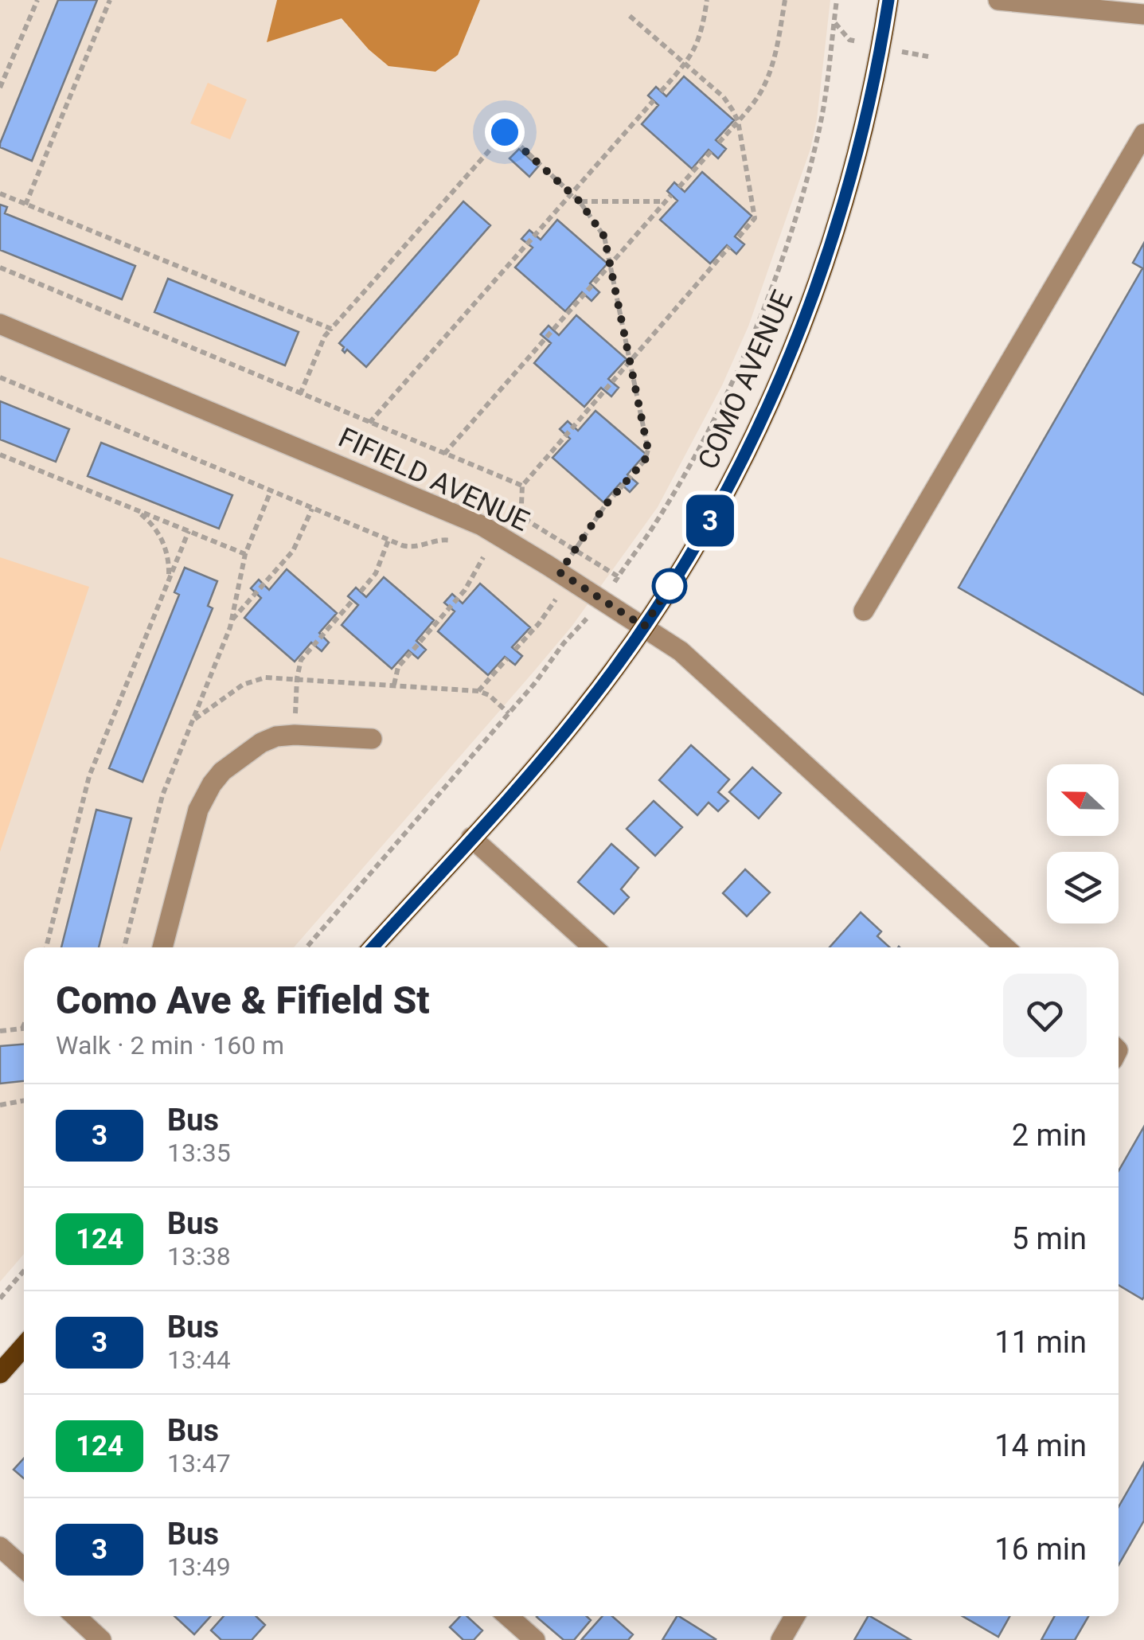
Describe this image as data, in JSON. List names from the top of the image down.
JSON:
{
  "streets": {
    "main road": ["COMO AVENUE"],
    "street": ["FIFIELD AVENUE"]
  },
  "crossings": [
    ["COMO AVENUE", "FIFIELD AVENUE"]
  ],
  "lines": ["bus line 3"],
  "north": "left",
  "page": {
    "on_map": "3",
    "heading": ["Como Ave & Fifield St", "Walk · 2 min · 160 m"],
    "list": [
      {
        "mark": "3",
        "name": "Bus",
        "note": "13:35",
        "value": "2 min"
      },
      {
        "mark": "124",
        "name": "Bus",
        "note": "13:38",
        "value": "5 min"
      },
      {
        "mark": "3",
        "name": "Bus",
        "note": "13:44",
        "value": "11 min"
      },
      {
        "mark": "124",
        "name": "Bus",
        "note": "13:47",
        "value": "14 min"
      },
      {
        "mark": "3",
        "name": "Bus",
        "note": "13:49",
        "value": "16 min"
      }
    ]
  }
}
